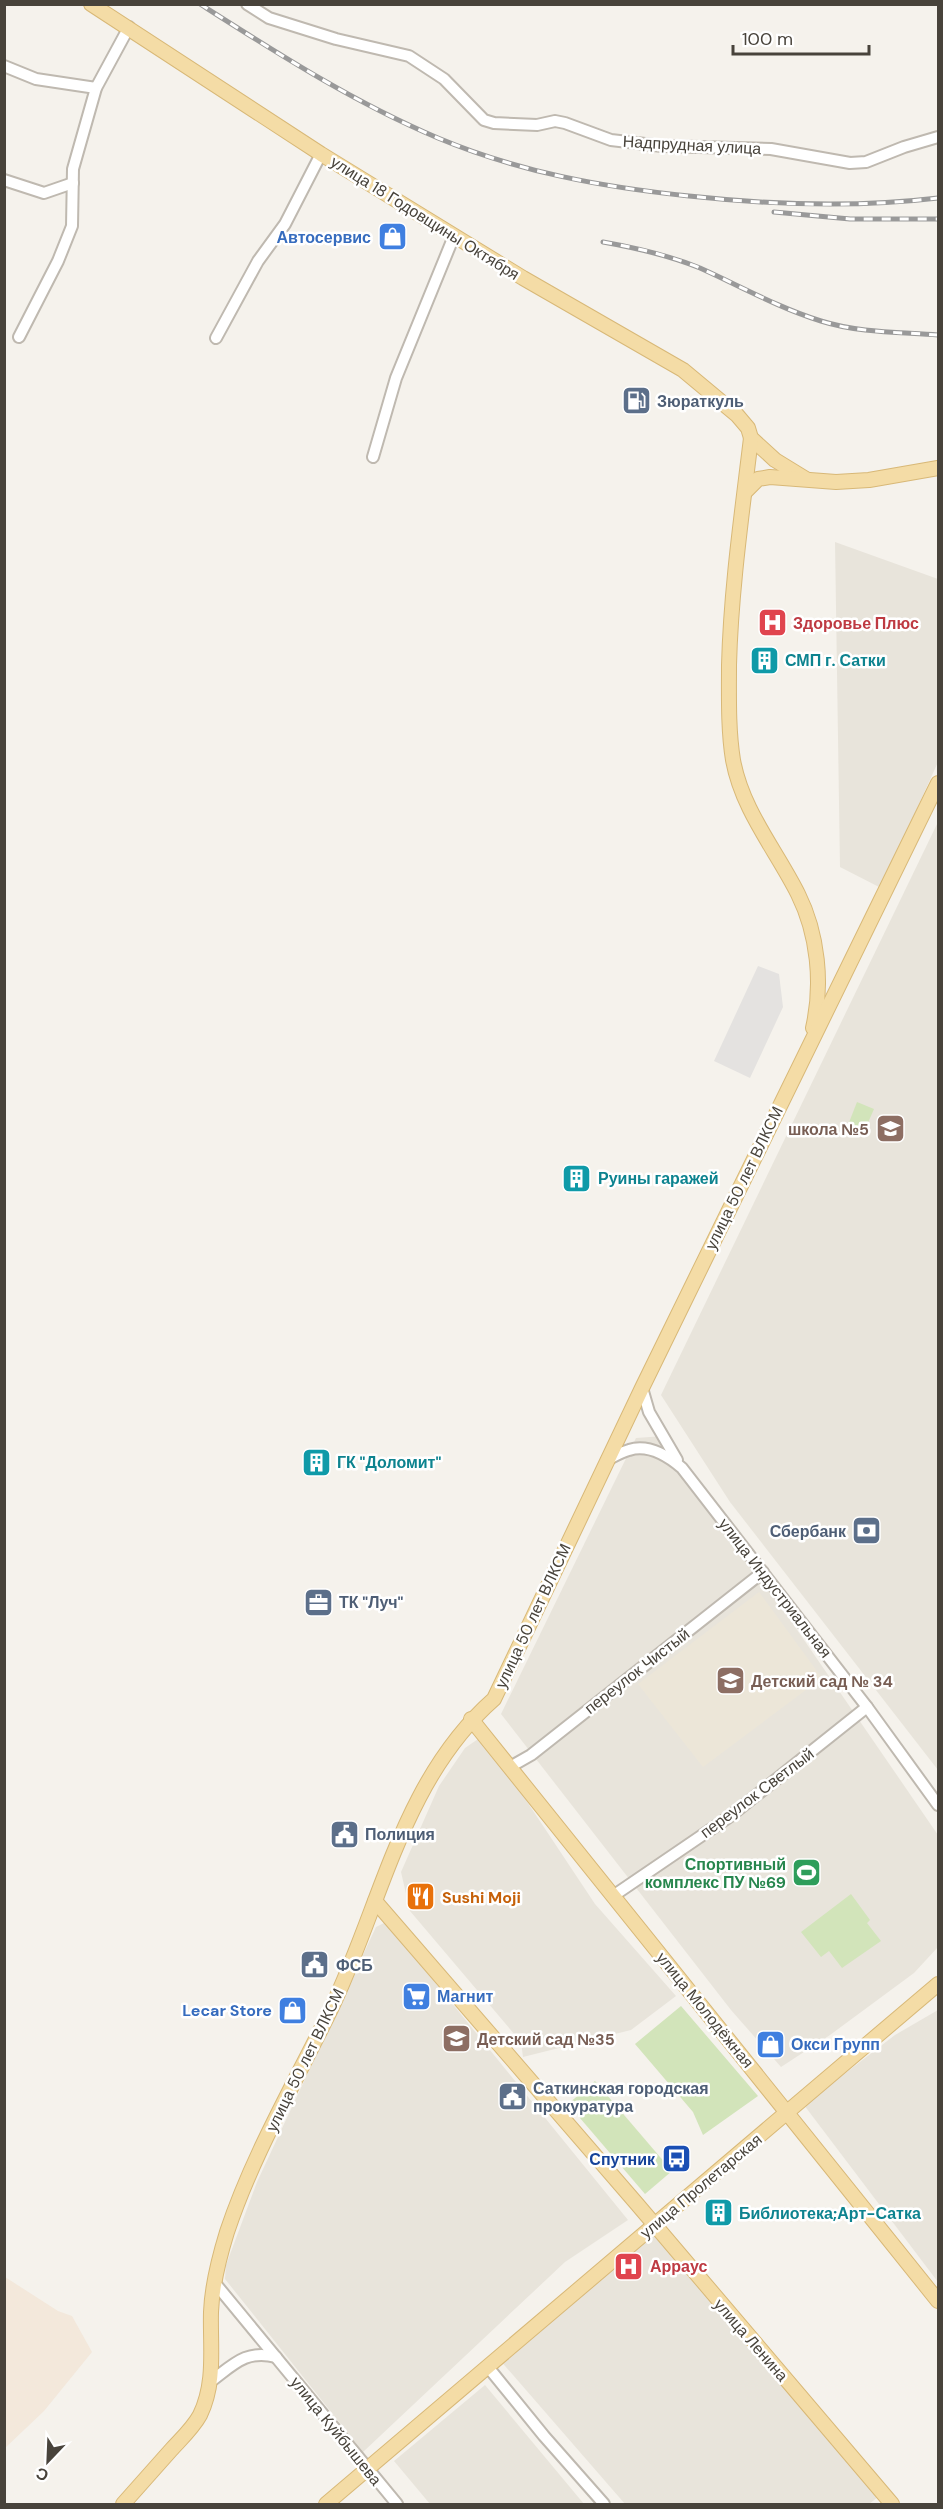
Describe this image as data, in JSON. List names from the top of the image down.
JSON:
{
  "streets": {
    "main road": [
      "улица 18 Годовщины Октября",
      "улица 50 лет ВЛКСМ",
      "улица Молодёжная",
      "улица Пролетарская",
      "улица Ленина"
    ],
    "street": [
      "Надпрудная улица",
      "улица Индустриальная",
      "переулок Чистый",
      "переулок Светлый",
      "улица Куйбышева"
    ]
  },
  "crossings": [
    ["улица 50 лет ВЛКСМ", "улица Индустриальная"],
    ["улица 50 лет ВЛКСМ", "улица Молодёжная"],
    ["улица 50 лет ВЛКСМ", "улица Ленина"],
    ["улица 50 лет ВЛКСМ", "улица Куйбышева"],
    ["улица Индустриальная", "переулок Чистый"],
    ["улица Индустриальная", "переулок Светлый"],
    ["переулок Чистый", "улица Молодёжная"],
    ["переулок Светлый", "улица Молодёжная"],
    ["улица Молодёжная", "улица Пролетарская"],
    ["улица Пролетарская", "улица Ленина"],
    ["улица Пролетарская", "улица Куйбышева"]
  ],
  "places": {
    "shop": ["Автосервис", "Lecar Store", "Окси Групп"],
    "fuel station": ["Зюраткуль"],
    "hospital": ["Здоровье Плюс", "Арраус"],
    "building": [
      "СМП г. Сатки",
      "Руины гаражей",
      "ГК \"Доломит\"",
      "Библиотека;Арт-Сатка"
    ],
    "school or university": ["школа №5", "Детский сад № 34", "Детский сад №35"],
    "bank": ["Сбербанк"],
    "office": ["ТК \"Луч\""],
    "public building": ["Полиция", "ФСБ", "Саткинская городская прокуратура"],
    "sports": ["Спортивный комплекс ПУ №69"],
    "restaurant": ["Sushi Moji"],
    "supermarket": ["Магнит"],
    "bus stop": ["Спутник"]
  },
  "scale_bar": "100 m",
  "north": "bottom left"
}
